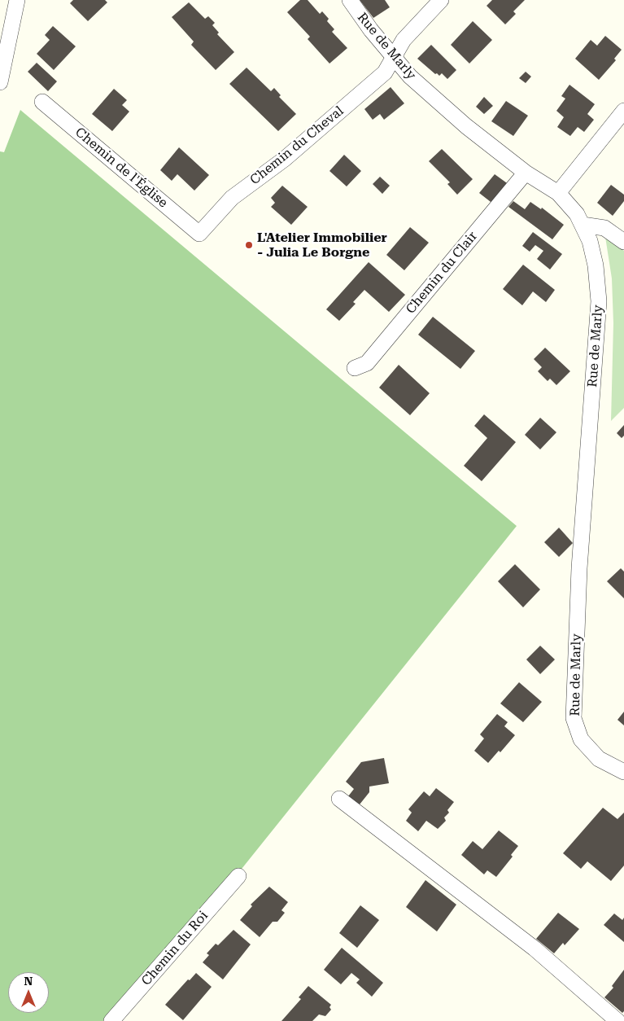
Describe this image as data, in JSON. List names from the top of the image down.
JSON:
{
  "streets": {
    "street": [
      "Rue de Marly",
      "Chemin du Cheval",
      "Chemin de l'Église",
      "Chemin du Clair",
      "Chemin du Roi"
    ]
  },
  "crossings": [
    ["Rue de Marly", "Chemin du Cheval"],
    ["Rue de Marly", "Chemin du Clair"],
    ["Chemin du Cheval", "Chemin de l'Église"]
  ],
  "places": ["L'Atelier Immobilier - Julia Le Borgne"],
  "north": "top"
}
